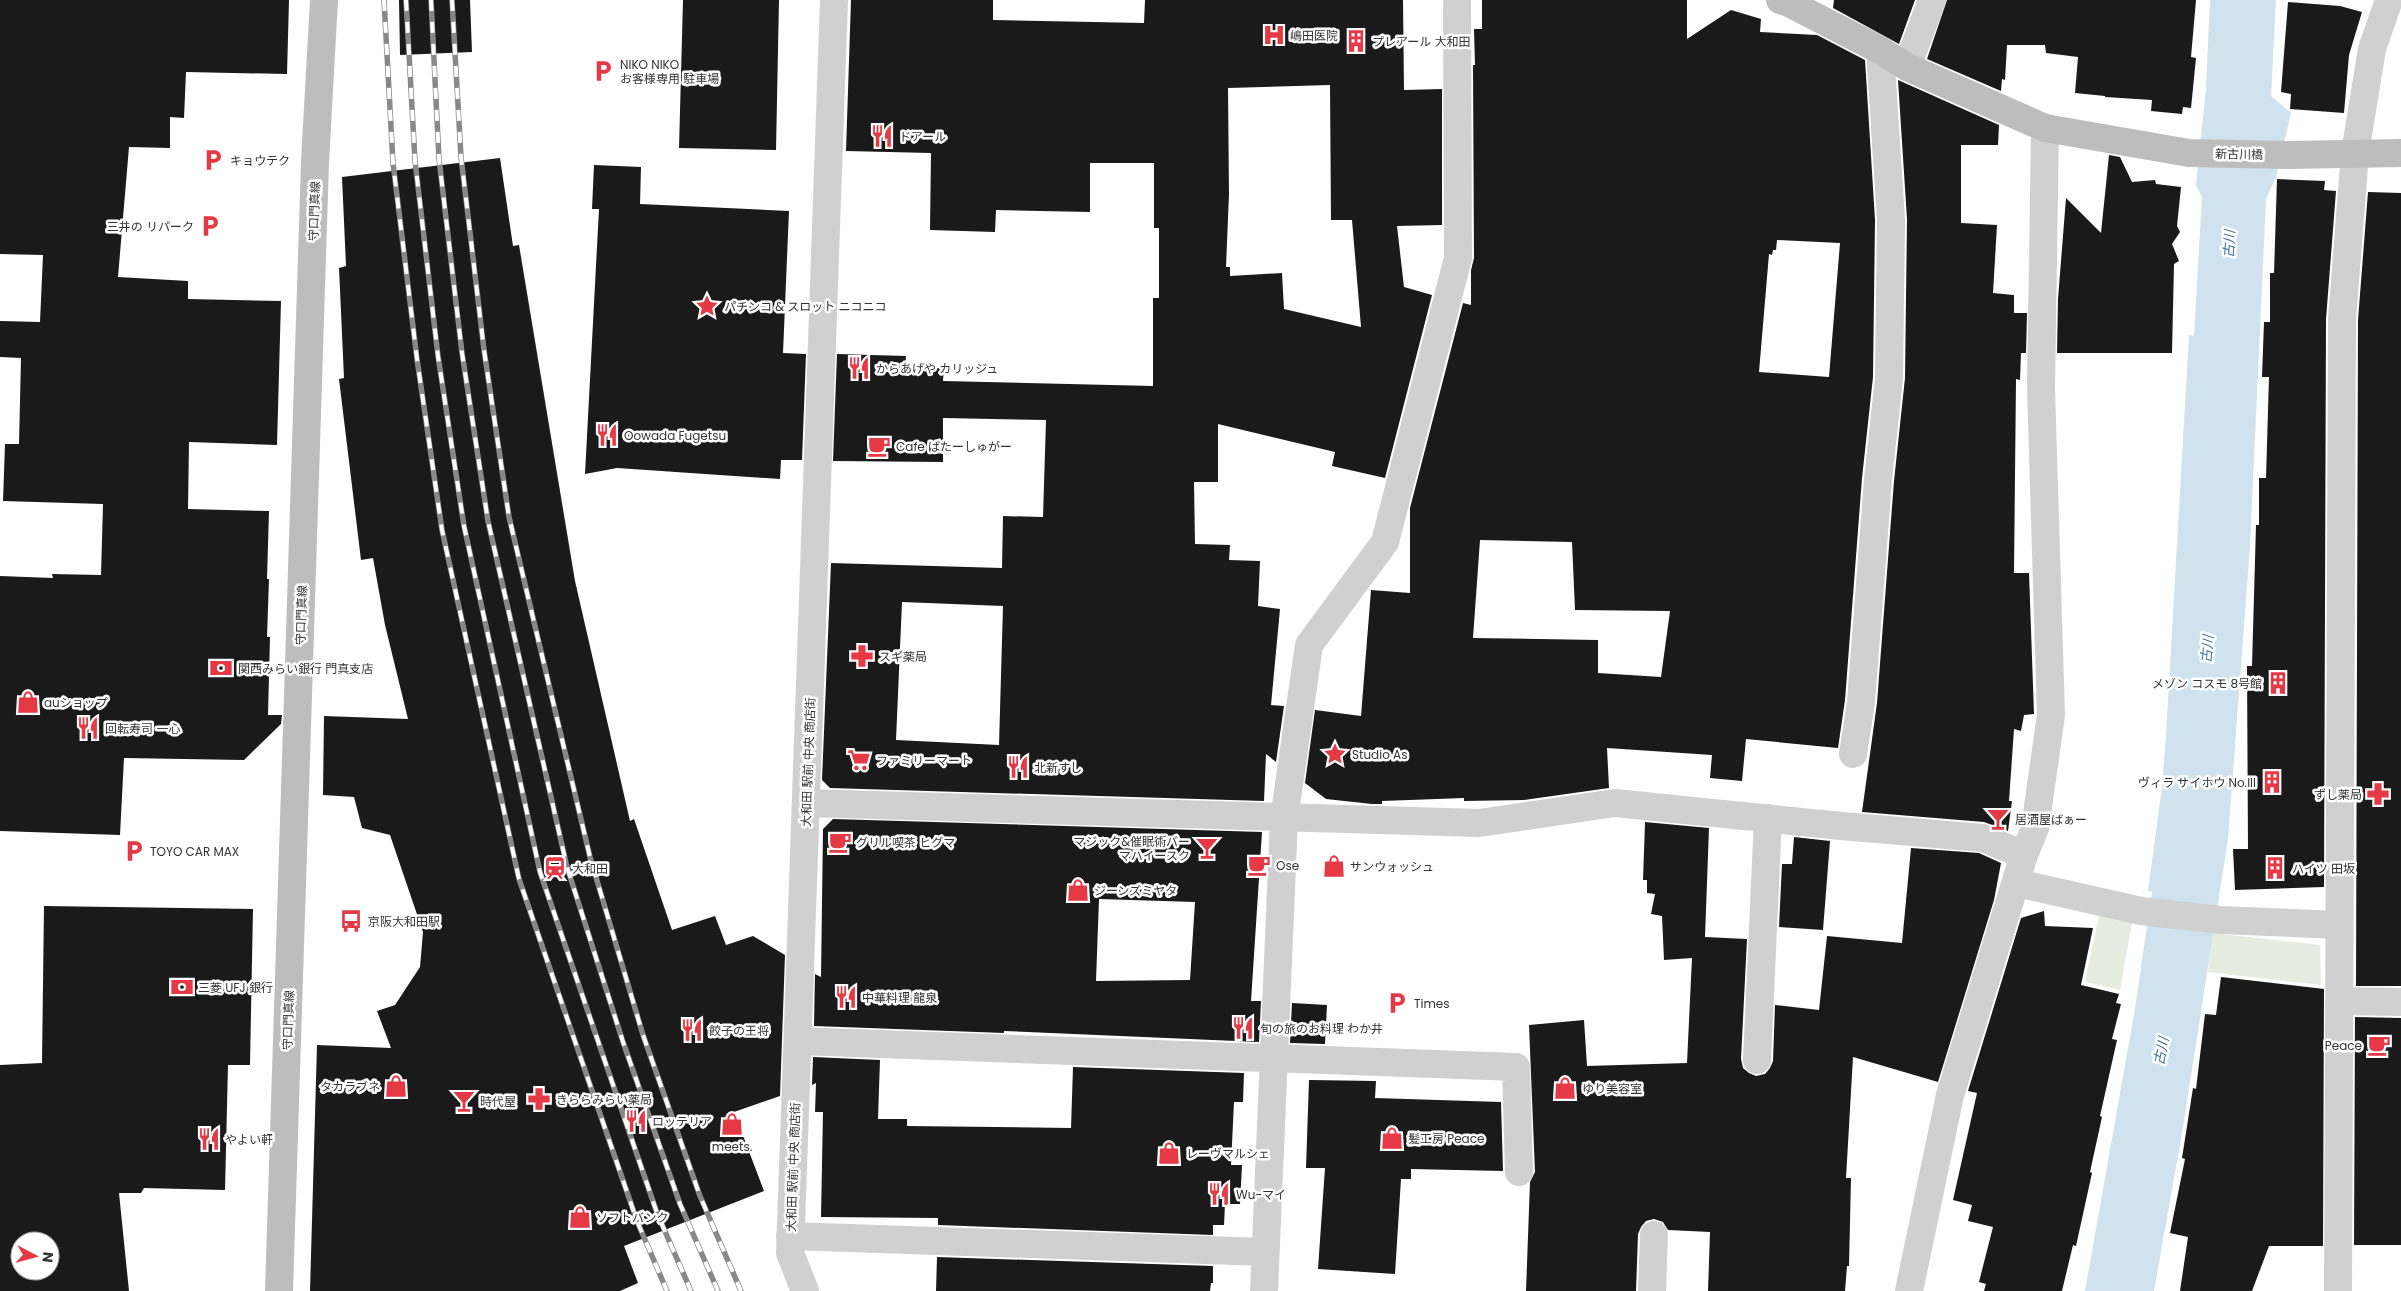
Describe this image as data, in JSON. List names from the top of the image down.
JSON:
{
  "streets": {
    "main road": ["新古川橋", "守口門真線"],
    "street": ["大和田 駅前 中央 商店街"]
  },
  "water": ["古川"],
  "places": {
    "hospital": ["嶋田医院"],
    "building": [
      "プレアール 大和田",
      "メゾン コスモ 8号館",
      "ヴィラ サイホウ No.III",
      "ハイツ 田坂"
    ],
    "parking": [
      "NIKO NIKO お客様専用 駐車場",
      "キョウテク",
      "三井の リパーク",
      "TOYO CAR MAX",
      "Times"
    ],
    "restaurant": [
      "ドアール",
      "からあげや カリッジュ",
      "Oowada Fugetsu",
      "回転寿司 一心",
      "北新すし",
      "中華料理 龍泉",
      "旬の旅のお料理 わか井",
      "餃子の王将",
      "ロッテリア",
      "やよい軒",
      "Wu-マイ"
    ],
    "place": ["パチンコ & スロット ニコニコ", "Studio As"],
    "cafe": [
      "Cafe ばたーしゅがー",
      "グリル喫茶 ヒグマ",
      "Ose",
      "Peace"
    ],
    "pharmacy": ["スギ薬局", "ずし薬局", "きららみらい薬局"],
    "bank": ["関西みらい銀行 門真支店", "三菱 UFJ 銀行"],
    "shop": [
      "auショップ",
      "サンウォッシュ",
      "ジーンズミヤタ",
      "タカラブネ",
      "ゆり美容室",
      "meets.",
      "髪工房 Peace",
      "レーヴマルシェ",
      "ソフトバンク"
    ],
    "supermarket": ["ファミリーマート"],
    "bar": ["居酒屋ばぁー", "マジック&催眠術バー マハイースク", "時代屋"],
    "station": ["大和田"],
    "bus stop": ["京阪大和田駅"]
  },
  "north": "right"
}
